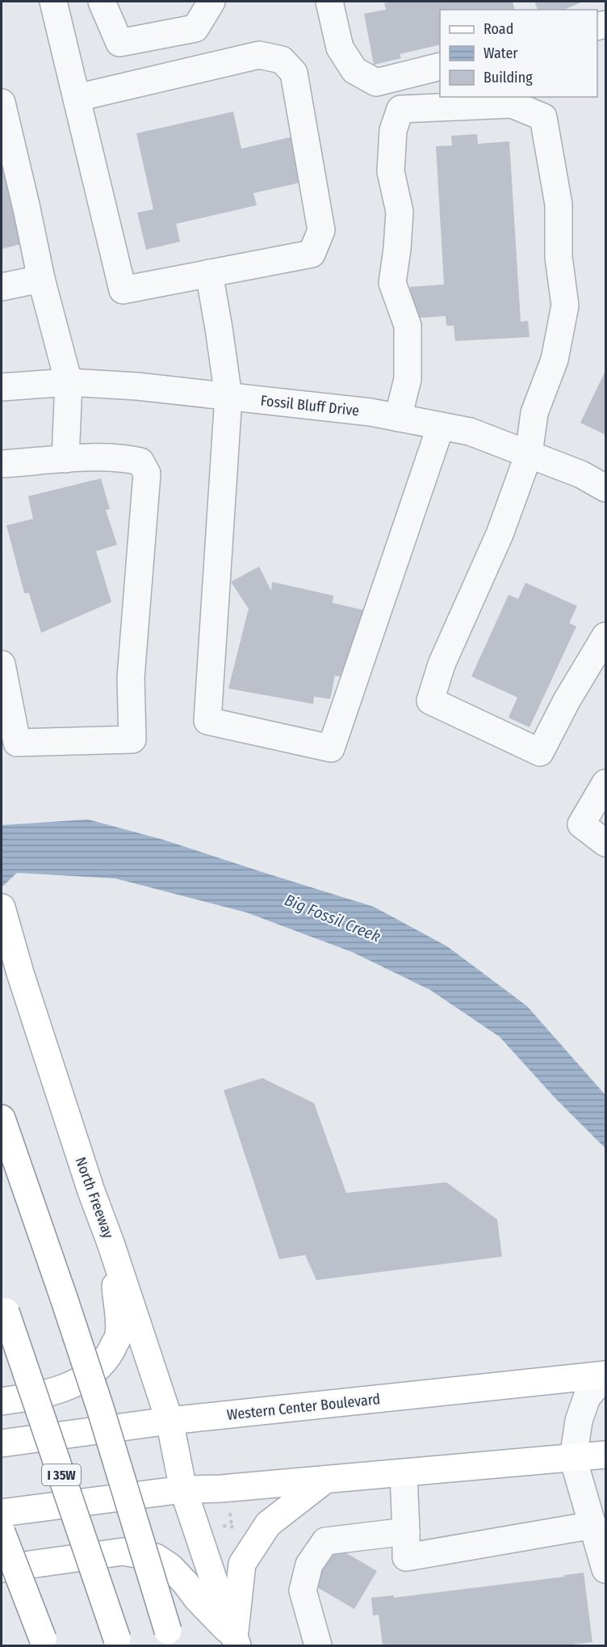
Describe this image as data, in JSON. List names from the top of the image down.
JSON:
{
  "streets": {
    "main road": ["North Freeway", "Western Center Boulevard", "I 35W"],
    "street": ["Fossil Bluff Drive"]
  },
  "crossings": [
    ["North Freeway", "Western Center Boulevard"]
  ],
  "water": ["Big Fossil Creek"],
  "legend": ["Road", "Water", "Building"]
}
